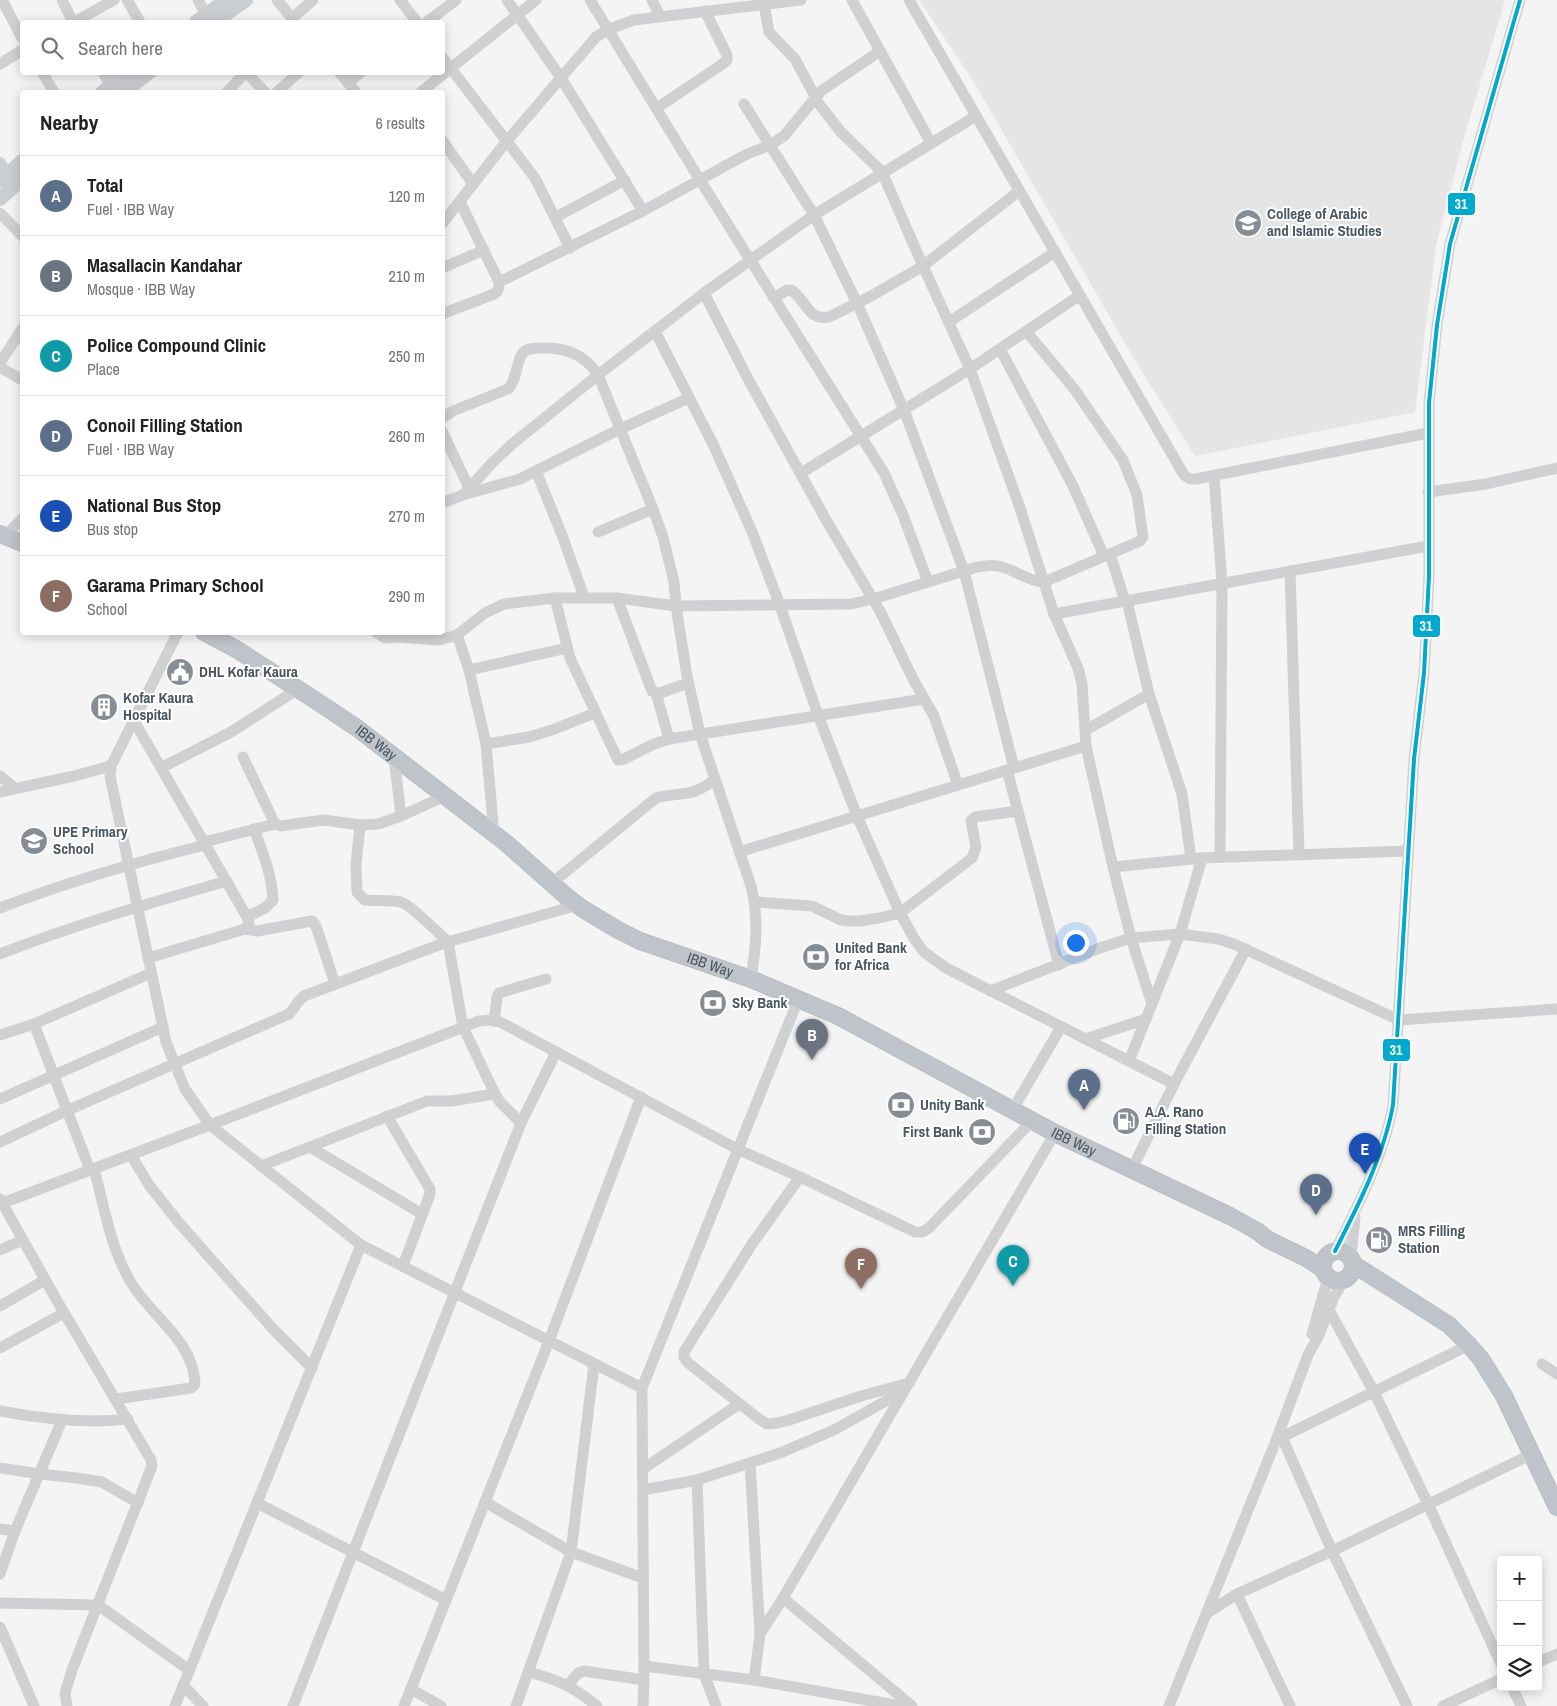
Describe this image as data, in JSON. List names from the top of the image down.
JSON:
{
  "streets": {
    "highway": ["IBB Way"]
  },
  "places": {
    "school or university": ["College of Arabic and Islamic Studies", "UPE Primary School"],
    "public building": ["DHL Kofar Kaura"],
    "building": ["Kofar Kaura Hospital"],
    "bank": [
      "United Bank for Africa",
      "Sky Bank",
      "Unity Bank",
      "First Bank"
    ],
    "fuel station": ["A.A. Rano Filling Station", "MRS Filling Station"]
  },
  "lines": ["transit line 31"],
  "page": {
    "search": "Search here",
    "heading": ["Nearby", "6 results"],
    "list": [
      {
        "mark": "A",
        "name": "Total",
        "note": "Fuel · IBB Way",
        "value": "120 m"
      },
      {
        "mark": "B",
        "name": "Masallacin Kandahar",
        "note": "Mosque · IBB Way",
        "value": "210 m"
      },
      {
        "mark": "C",
        "name": "Police Compound Clinic",
        "note": "Place",
        "value": "250 m"
      },
      {
        "mark": "D",
        "name": "Conoil Filling Station",
        "note": "Fuel · IBB Way",
        "value": "260 m"
      },
      {
        "mark": "E",
        "name": "National Bus Stop",
        "note": "Bus stop",
        "value": "270 m"
      },
      {
        "mark": "F",
        "name": "Garama Primary School",
        "note": "School",
        "value": "290 m"
      }
    ],
    "pins": [
      "B",
      "A",
      "E",
      "D",
      "C",
      "F"
    ],
    "map_buttons": ["+", "−"]
  }
}
